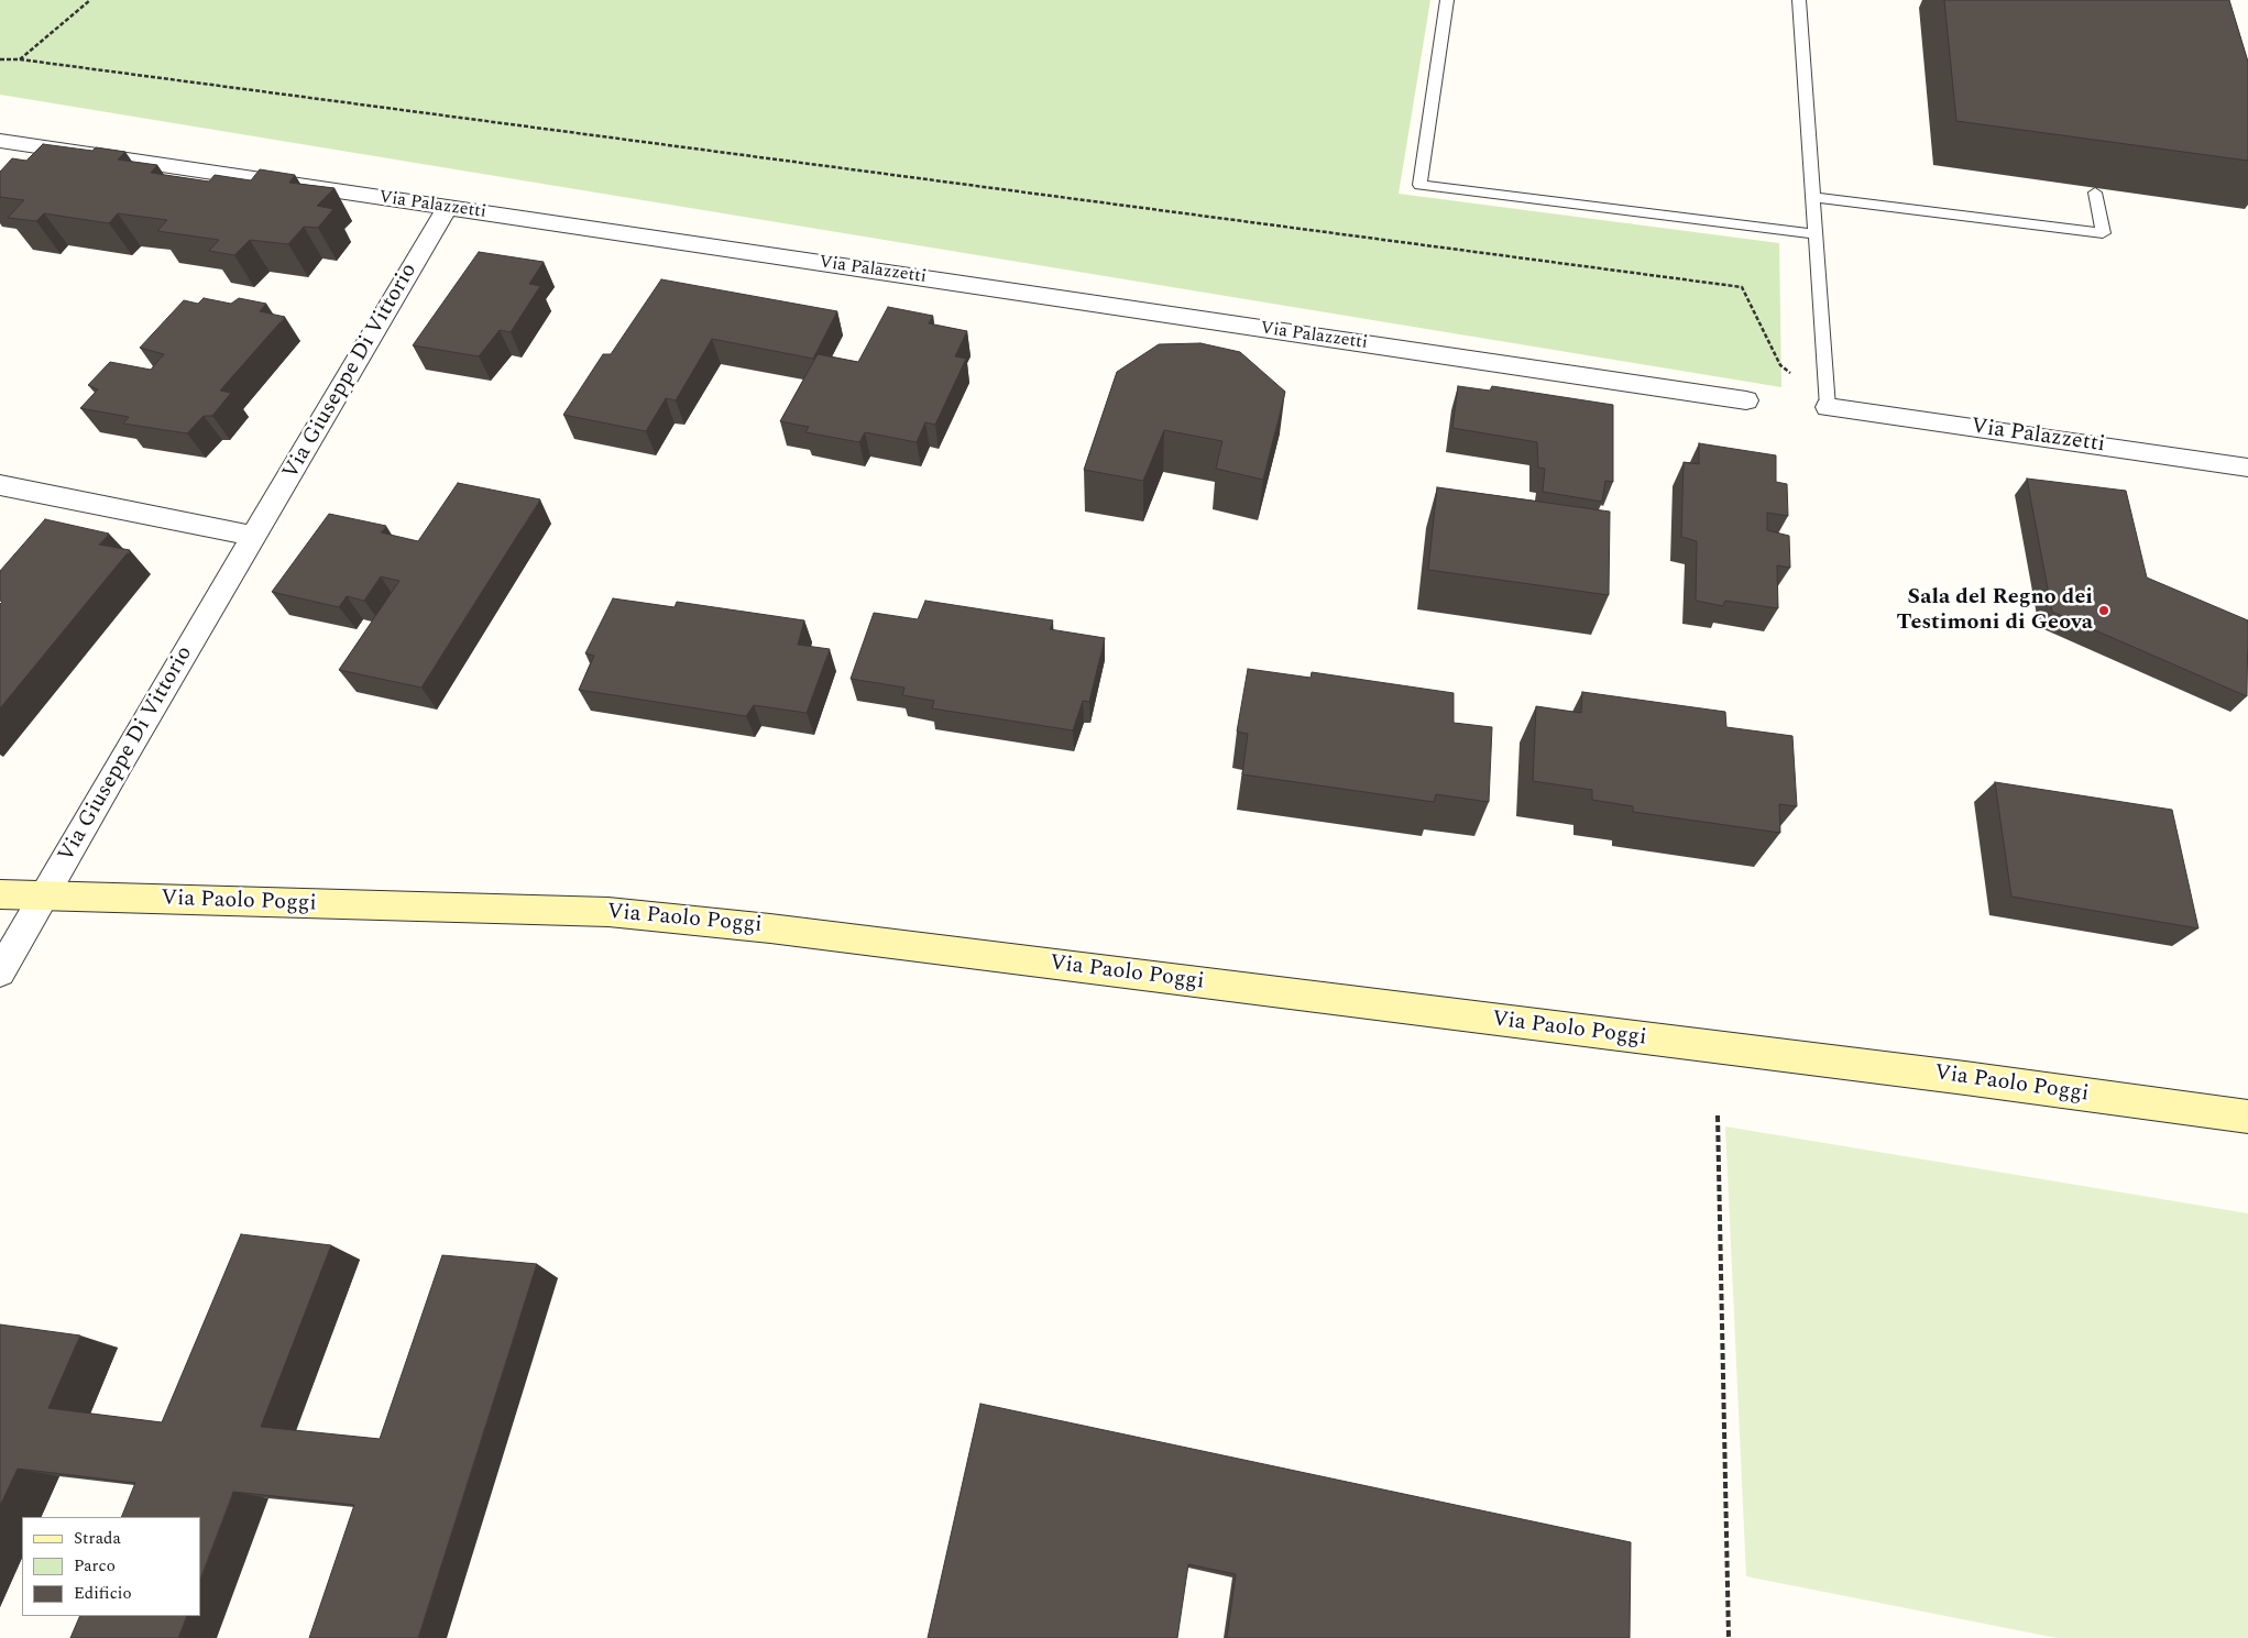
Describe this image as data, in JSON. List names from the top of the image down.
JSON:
{
  "streets": {
    "main road": ["Via Paolo Poggi"],
    "street": ["Via Palazzetti", "Via Giuseppe Di Vittorio"]
  },
  "crossings": [
    ["Via Palazzetti", "Via Giuseppe Di Vittorio"],
    ["Via Giuseppe Di Vittorio", "Via Paolo Poggi"]
  ],
  "places": ["Sala del Regno dei Testimoni di Geova"],
  "legend": ["Strada", "Parco", "Edificio"]
}
